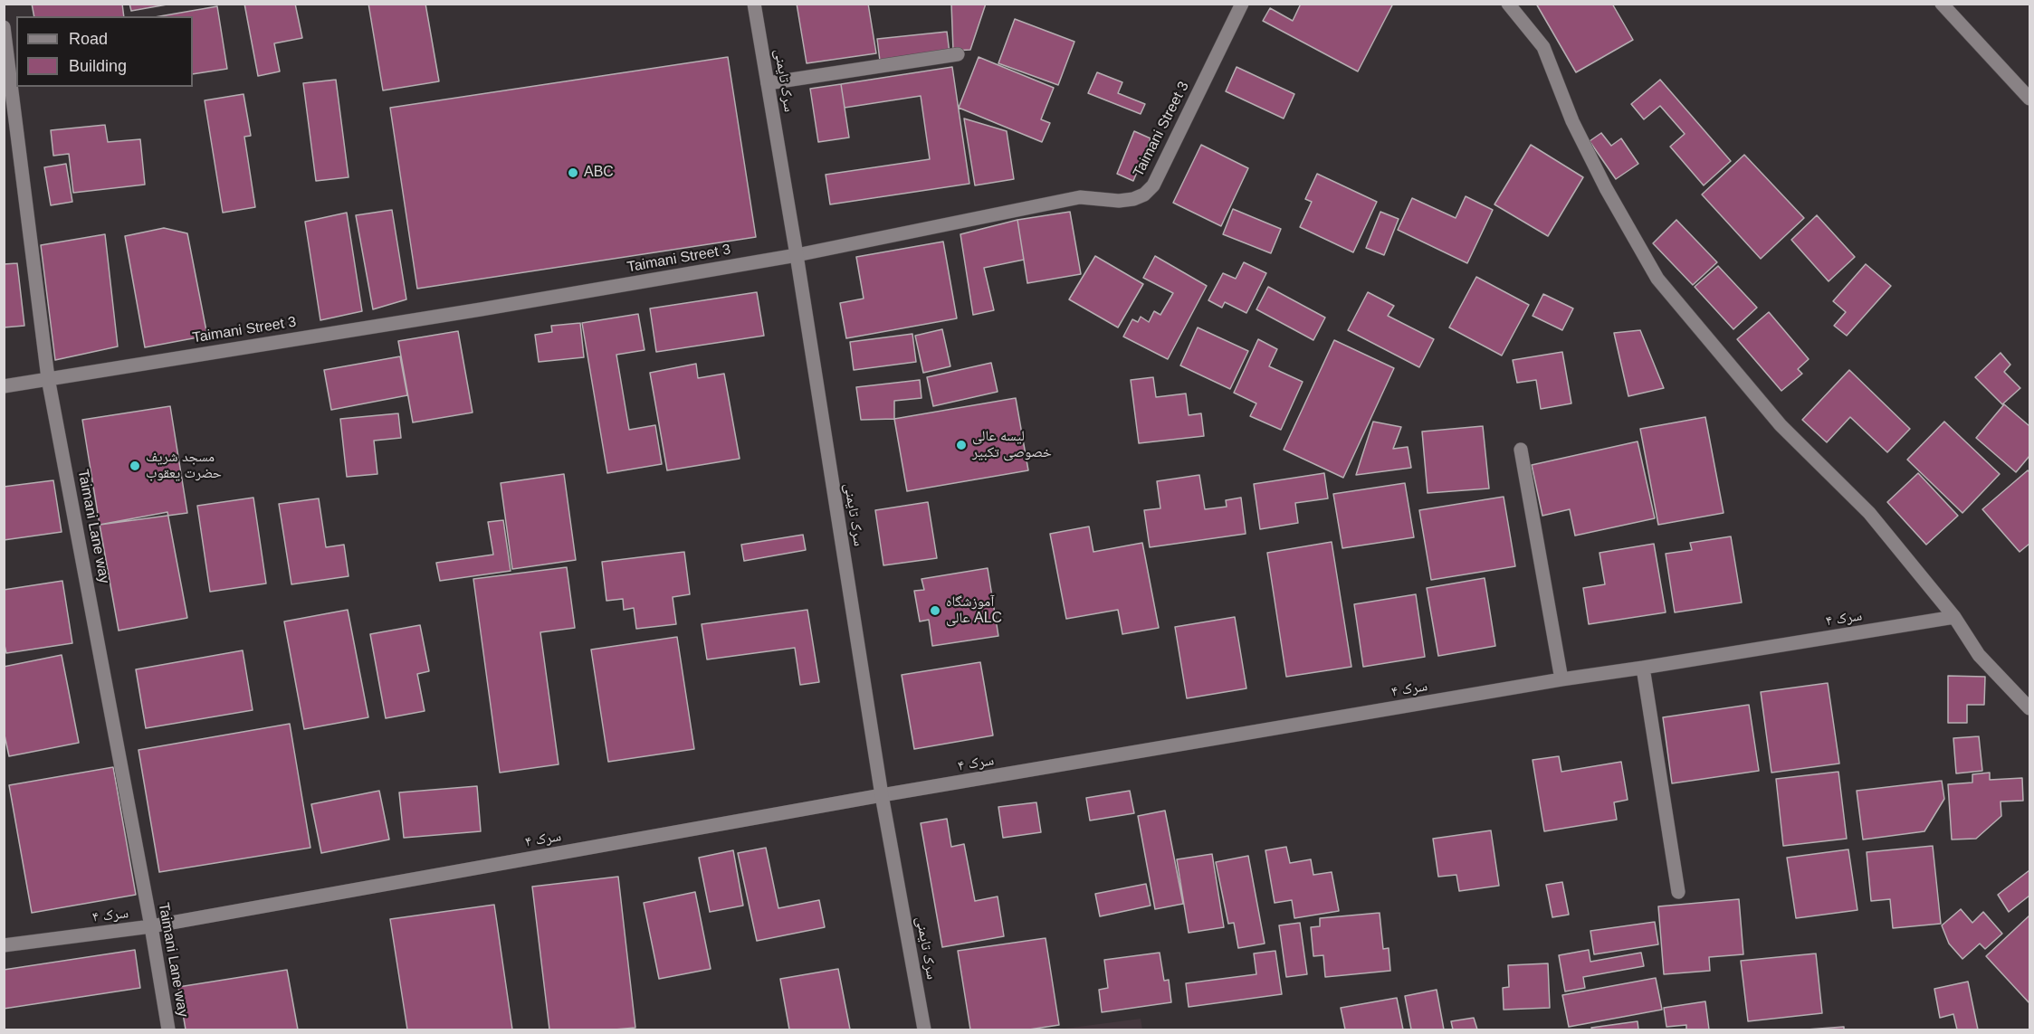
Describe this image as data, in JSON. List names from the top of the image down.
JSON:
{
  "streets": {
    "street": [
      "سرک تایمنی",
      "Taimani Street 3",
      "Taimani Lane way",
      "سرک ۴"
    ]
  },
  "crossings": [
    ["سرک تایمنی", "Taimani Street 3"],
    ["سرک تایمنی", "سرک ۴"],
    ["Taimani Street 3", "Taimani Lane way"],
    ["Taimani Lane way", "سرک ۴"]
  ],
  "places": [
    "ABC",
    "لیسه عالی خصوصی تکبیر",
    "مسجد شریف حضرت یعقوب",
    "آموزشگاه عالی ALC"
  ],
  "legend": ["Road", "Building"]
}
